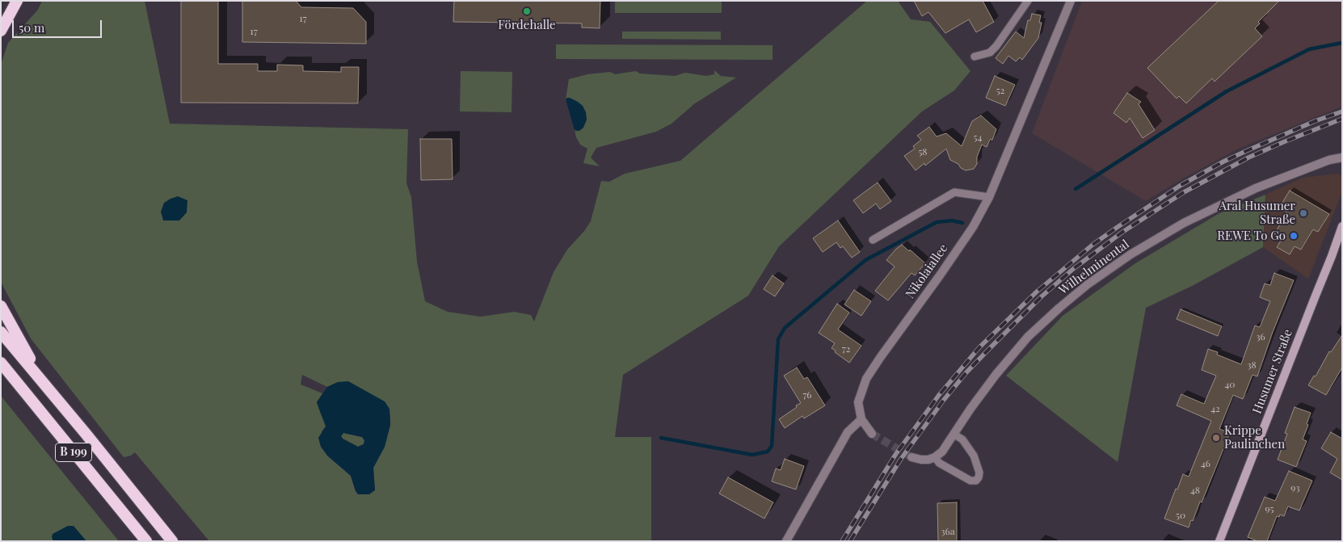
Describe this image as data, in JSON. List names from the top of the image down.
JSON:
{
  "streets": {
    "highway": ["B 199"],
    "main road": ["Husumer Straße"],
    "street": ["Wilhelminental", "Nikolaiallee"]
  },
  "places": [
    "Fördehalle",
    "Aral Husumer Straße",
    "REWE To Go",
    "Krippe Paulinchen"
  ],
  "house_numbers": [
    "17",
    "17",
    "52",
    "54",
    "58",
    "36",
    "72",
    "38",
    "40",
    "76",
    "42",
    "46",
    "93",
    "48",
    "95",
    "50",
    "36a"
  ],
  "scale_bar": "50 m"
}
